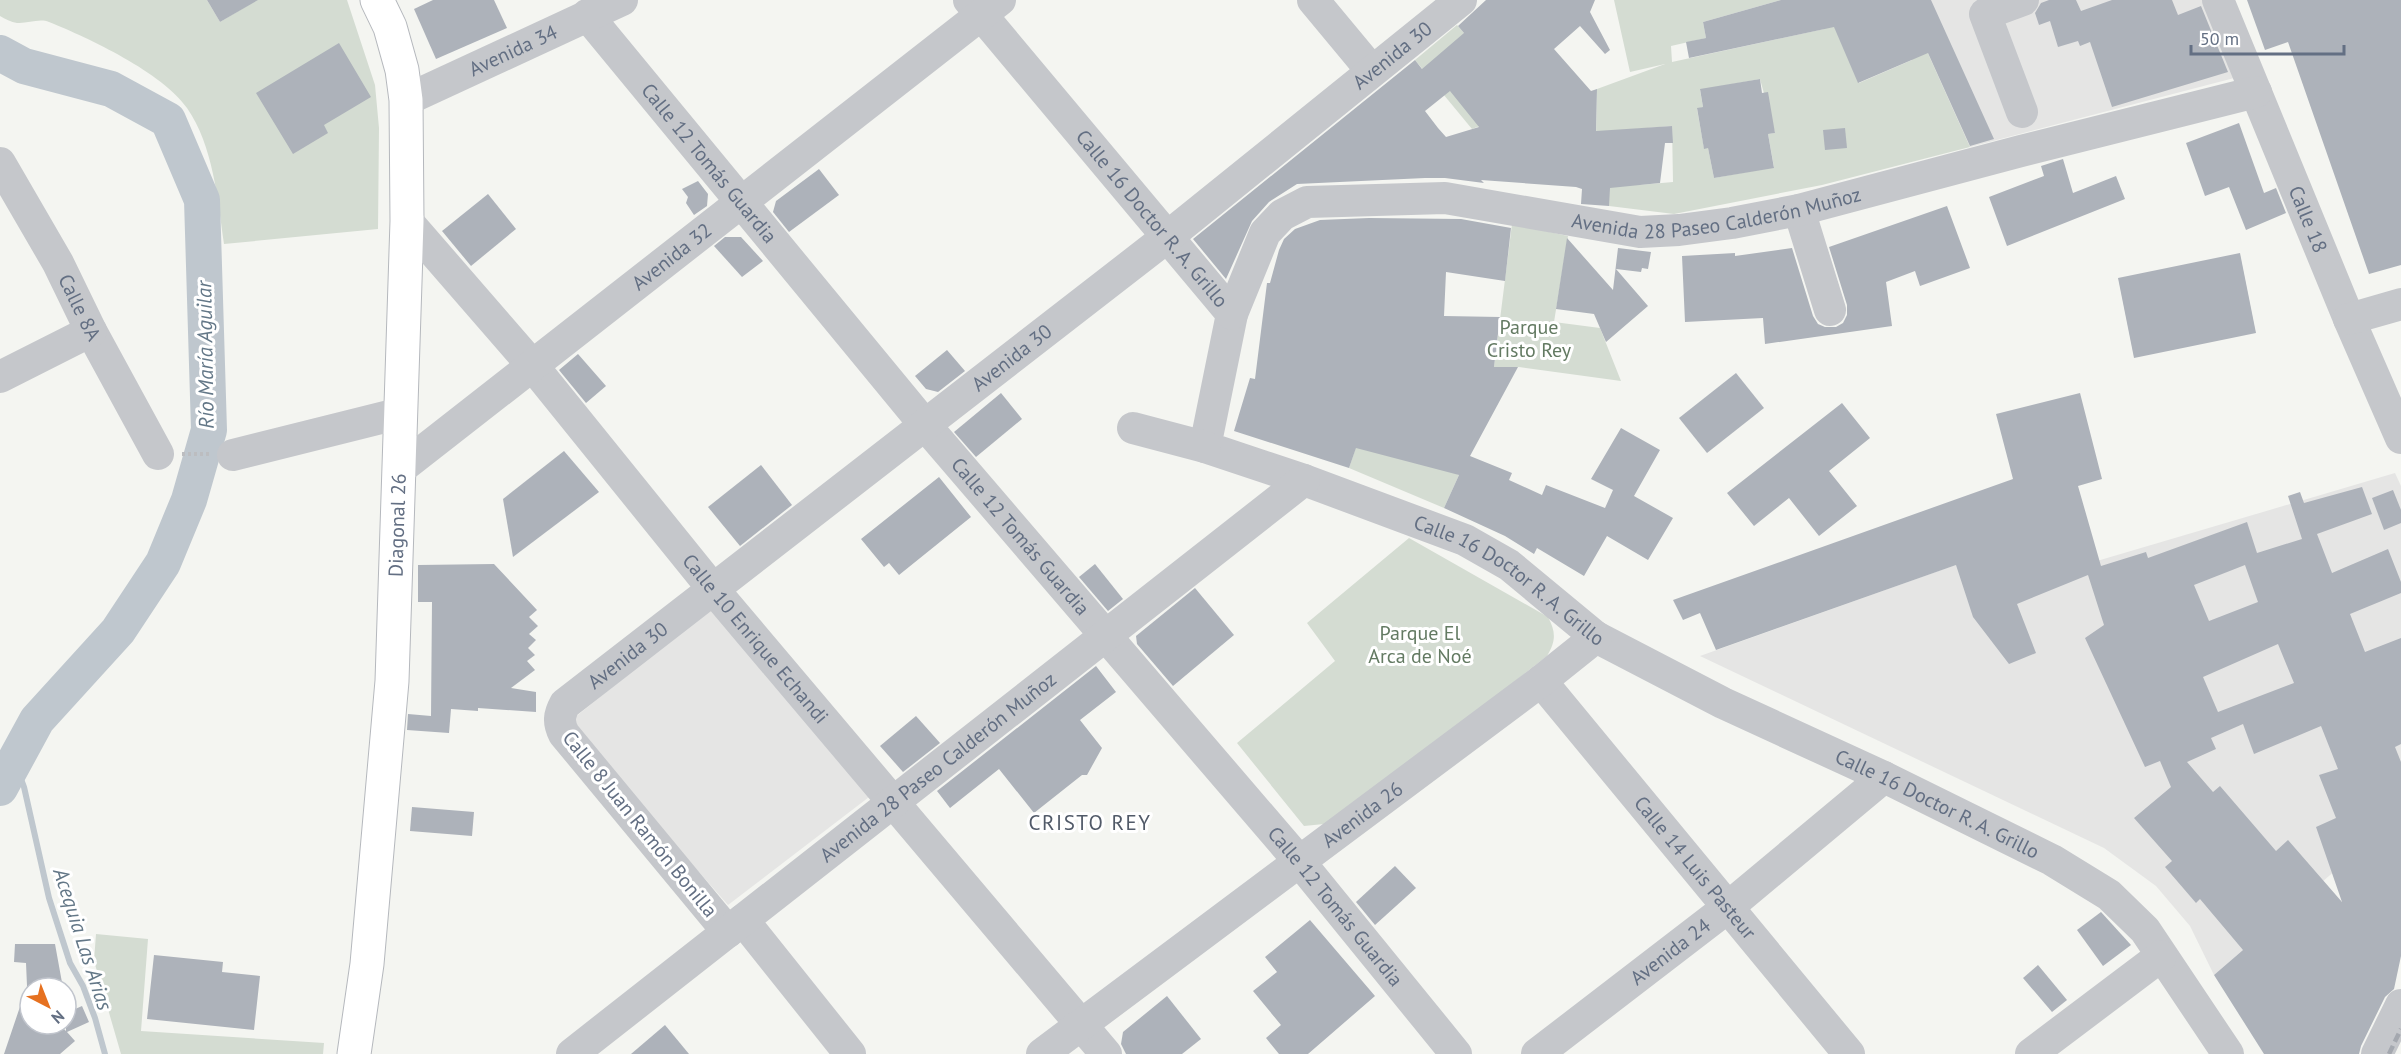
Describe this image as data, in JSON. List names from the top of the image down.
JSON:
{
  "streets": {
    "main road": ["Diagonal 26"],
    "street": [
      "Avenida 34",
      "Avenida 30",
      "Calle 12 Tomás Guardia",
      "Avenida 28 Paseo Calderón Muñoz",
      "Calle 16 Doctor R. A. Grillo",
      "Calle 18",
      "Avenida 32",
      "Calle 8A",
      "Calle 10 Enrique Echandi",
      "Avenida 26",
      "Calle 8 Juan Ramón Bonilla",
      "Calle 14 Luis Pasteur",
      "Avenida 24"
    ]
  },
  "crossings": [
    ["Avenida 34", "Calle 12 Tomás Guardia"],
    ["Avenida 34", "Diagonal 26"],
    ["Avenida 30", "Calle 12 Tomás Guardia"],
    ["Avenida 30", "Calle 16 Doctor R. A. Grillo"],
    ["Avenida 30", "Calle 10 Enrique Echandi"],
    ["Avenida 30", "Calle 8 Juan Ramón Bonilla"],
    ["Calle 12 Tomás Guardia", "Avenida 28 Paseo Calderón Muñoz"],
    ["Calle 12 Tomás Guardia", "Avenida 32"],
    ["Calle 12 Tomás Guardia", "Avenida 26"],
    ["Avenida 28 Paseo Calderón Muñoz", "Calle 16 Doctor R. A. Grillo"],
    ["Avenida 28 Paseo Calderón Muñoz", "Calle 18"],
    ["Avenida 28 Paseo Calderón Muñoz", "Calle 10 Enrique Echandi"],
    ["Avenida 28 Paseo Calderón Muñoz", "Calle 8 Juan Ramón Bonilla"],
    ["Calle 16 Doctor R. A. Grillo", "Avenida 32"],
    ["Calle 16 Doctor R. A. Grillo", "Avenida 26"],
    ["Calle 16 Doctor R. A. Grillo", "Avenida 24"],
    ["Avenida 32", "Diagonal 26"],
    ["Avenida 32", "Calle 10 Enrique Echandi"],
    ["Diagonal 26", "Calle 10 Enrique Echandi"],
    ["Calle 10 Enrique Echandi", "Avenida 26"],
    ["Avenida 26", "Calle 14 Luis Pasteur"],
    ["Calle 14 Luis Pasteur", "Avenida 24"]
  ],
  "districts": ["CRISTO REY"],
  "water": ["Río María Aguilar", "Acequia Las Arias"],
  "parks": ["Parque Cristo Rey", "Parque El Arca de Noé"],
  "scale_bar": "50 m",
  "north": "bottom right"
}
